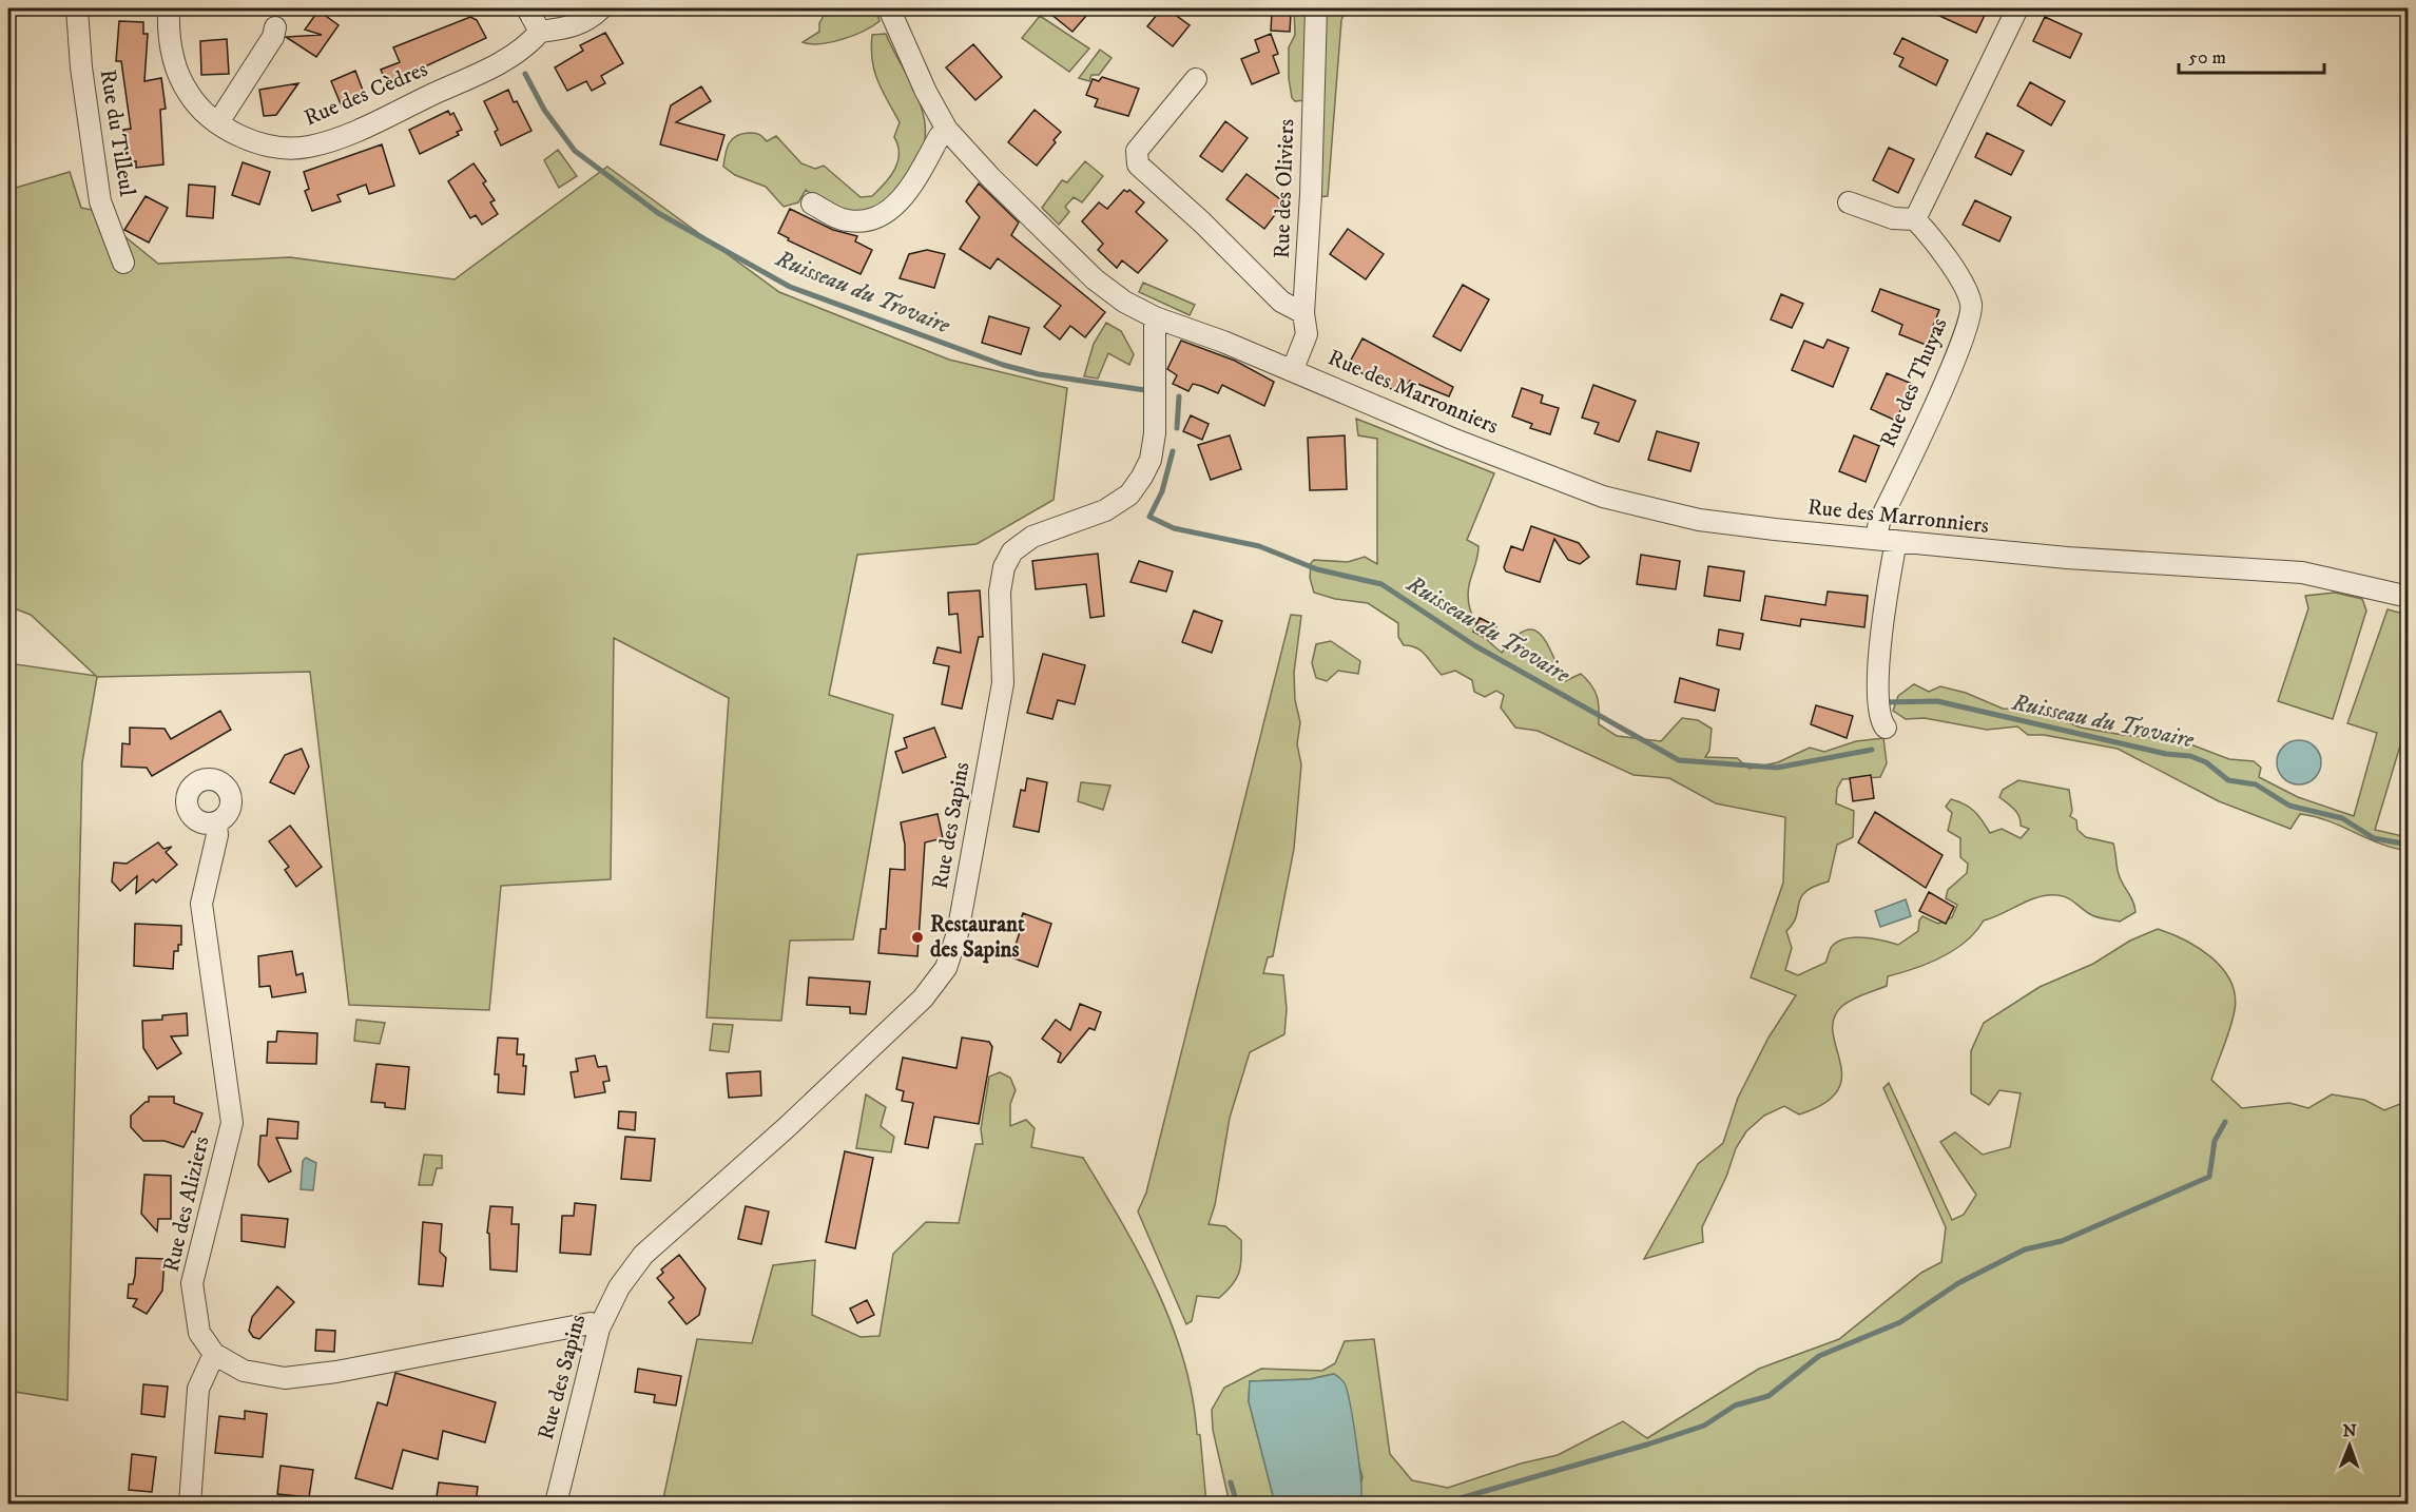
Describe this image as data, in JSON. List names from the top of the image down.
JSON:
{
  "streets": {
    "street": [
      "Rue des Cèdres",
      "Rue du Tilleul",
      "Rue des Oliviers",
      "Rue des Thuyas",
      "Rue des Marronniers",
      "Rue des Sapins",
      "Rue des Aliziers"
    ]
  },
  "crossings": [
    ["Rue des Oliviers", "Rue des Marronniers"],
    ["Rue des Thuyas", "Rue des Marronniers"],
    ["Rue des Marronniers", "Rue des Sapins"]
  ],
  "water": ["Ruisseau du Trovaire"],
  "places": ["Restaurant des Sapins"],
  "scale_bar": "50 m",
  "north": "top"
}
